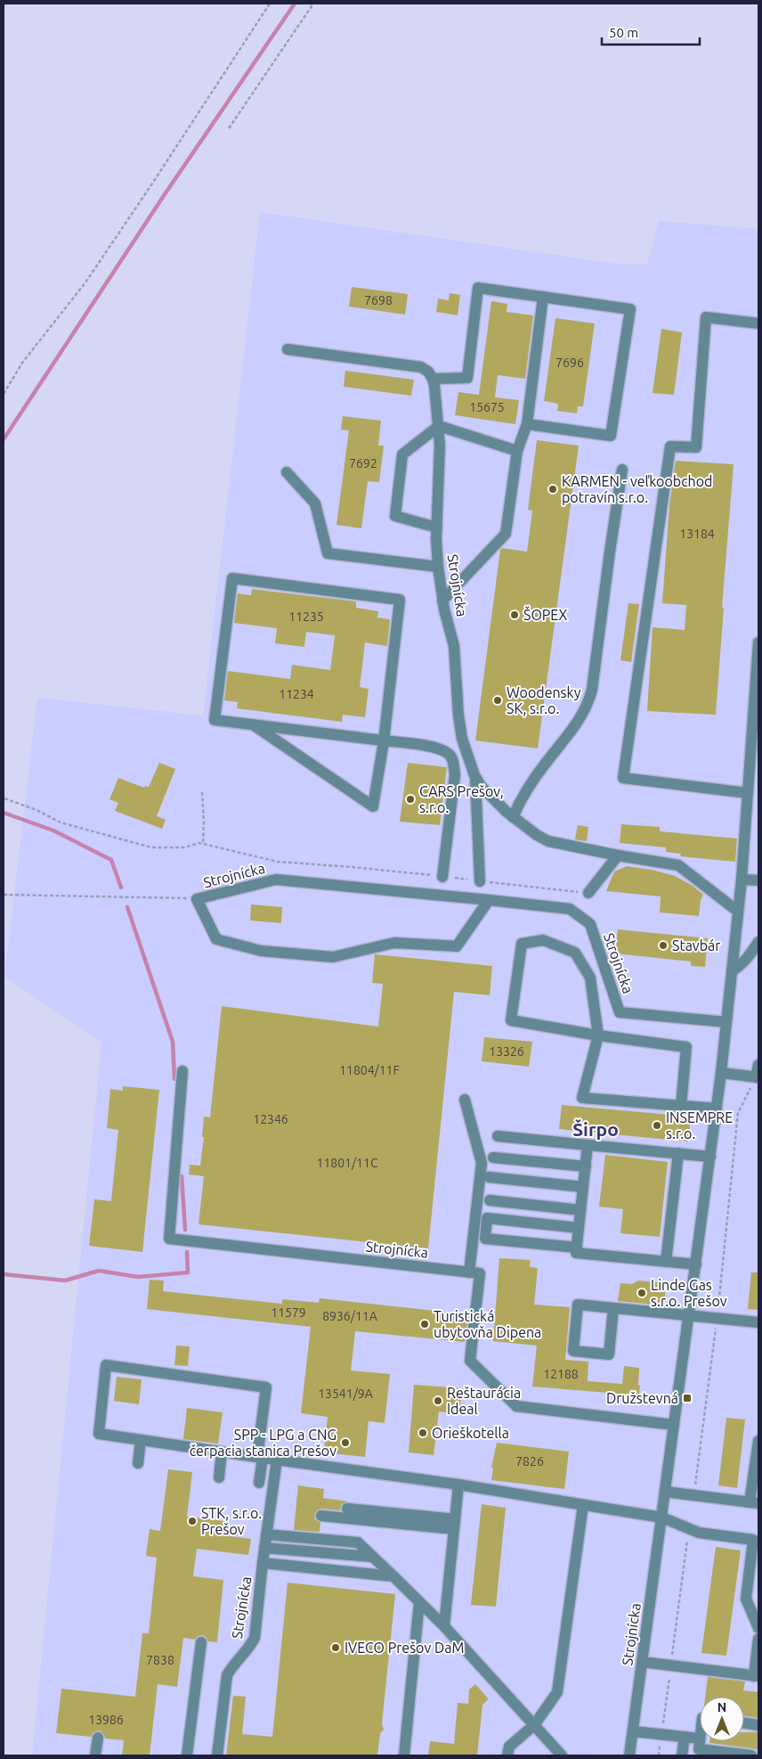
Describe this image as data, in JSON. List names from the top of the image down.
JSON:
{
  "streets": {
    "street": ["Strojnícka"]
  },
  "districts": ["Širpo"],
  "places": {
    "other": [
      "KARMEN - veľkoobchod potravín s.r.o.",
      "ŠOPEX",
      "Woodensky SK, s.r.o.",
      "CARS Prešov, s.r.o.",
      "Stavbár",
      "INSEMPRE s.r.o.",
      "Linde Gas s.r.o. Prešov",
      "Turistická ubytovňa Dipena",
      "Reštaurácia Ideal",
      "Orieškotella",
      "SPP - LPG a CNG čerpacia stanica Prešov",
      "STK, s.r.o. Prešov",
      "IVECO Prešov DaM"
    ],
    "transit": ["Družstevná"]
  },
  "house_numbers": [
    "7698",
    "7696",
    "15675",
    "7692",
    "13184",
    "11235",
    "11234",
    "13326",
    "11804/11F",
    "12346",
    "11801/11C",
    "11579",
    "8936/11A",
    "12188",
    "13541/9A",
    "7826",
    "7838",
    "13986"
  ],
  "scale_bar": "50 m",
  "north": "top"
}
